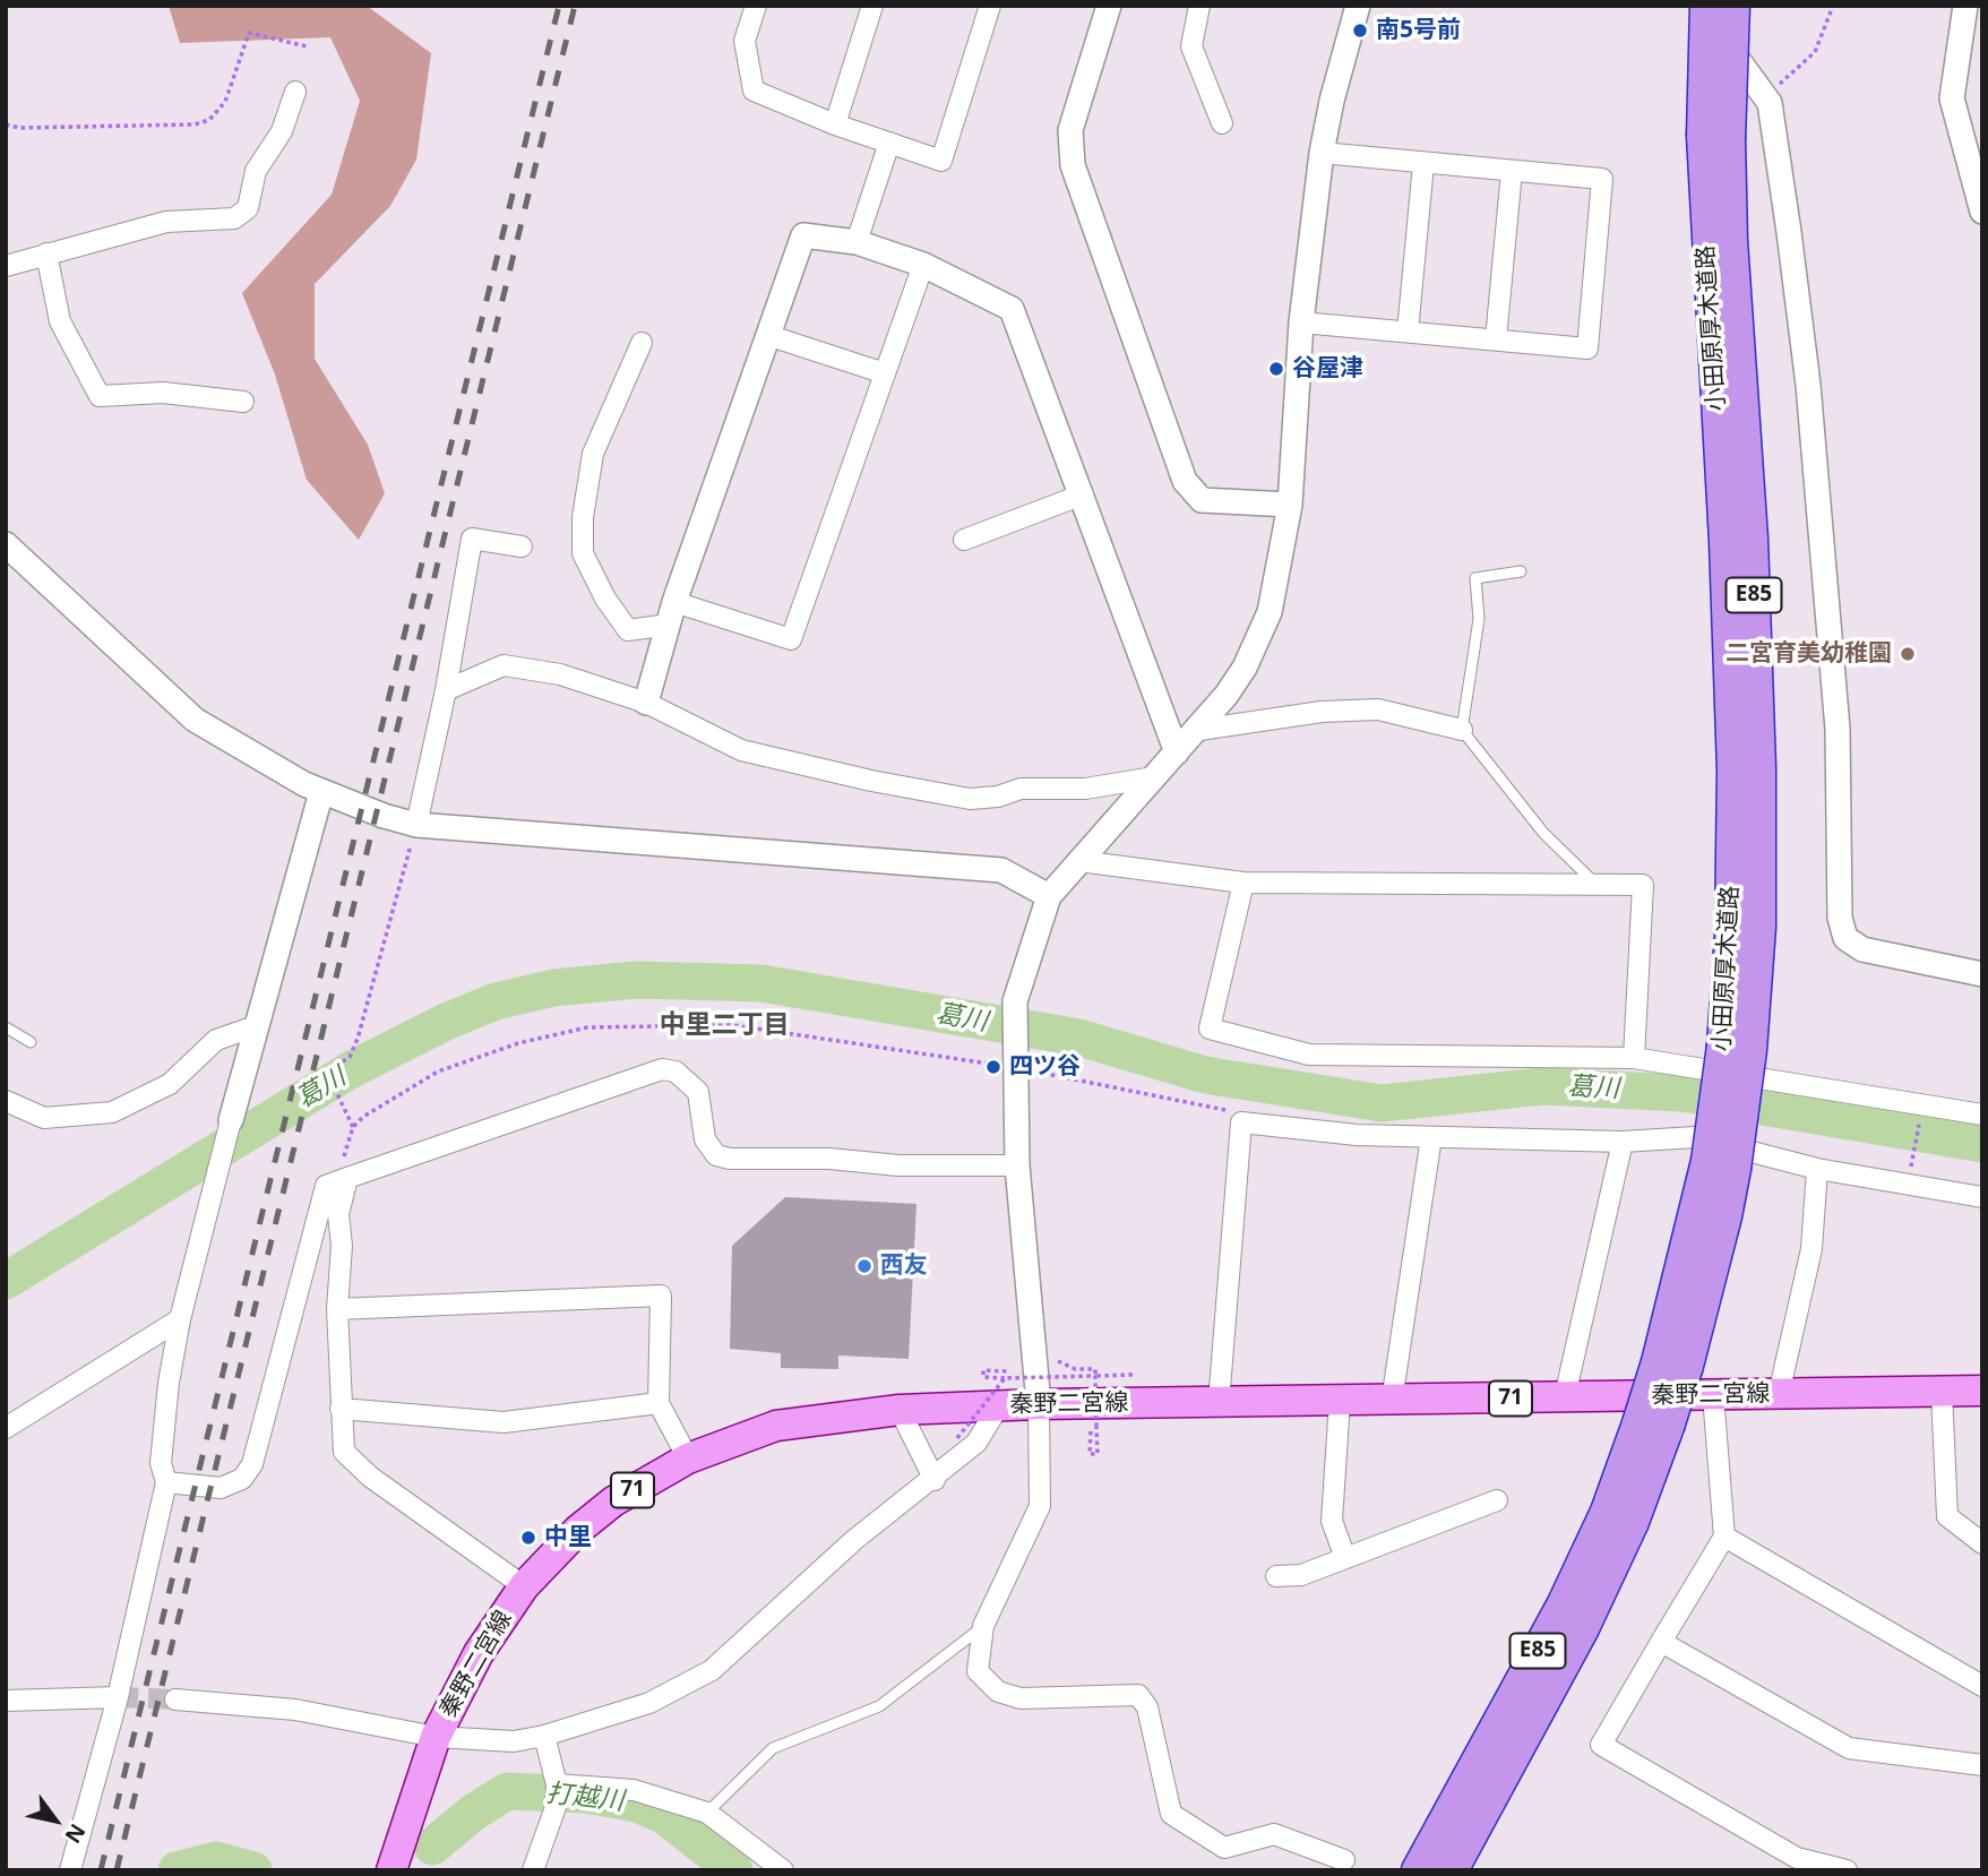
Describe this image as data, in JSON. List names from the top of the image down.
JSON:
{
  "streets": {
    "highway": ["小田原厚木道路", "E85"],
    "main road": ["秦野二宮線", "71"]
  },
  "districts": ["中里二丁目"],
  "water": ["葛川", "打越川"],
  "places": [
    "南5号前",
    "谷屋津",
    "二宮育美幼稚園",
    "四ツ谷",
    "西友",
    "中里"
  ],
  "north": "bottom right"
}
